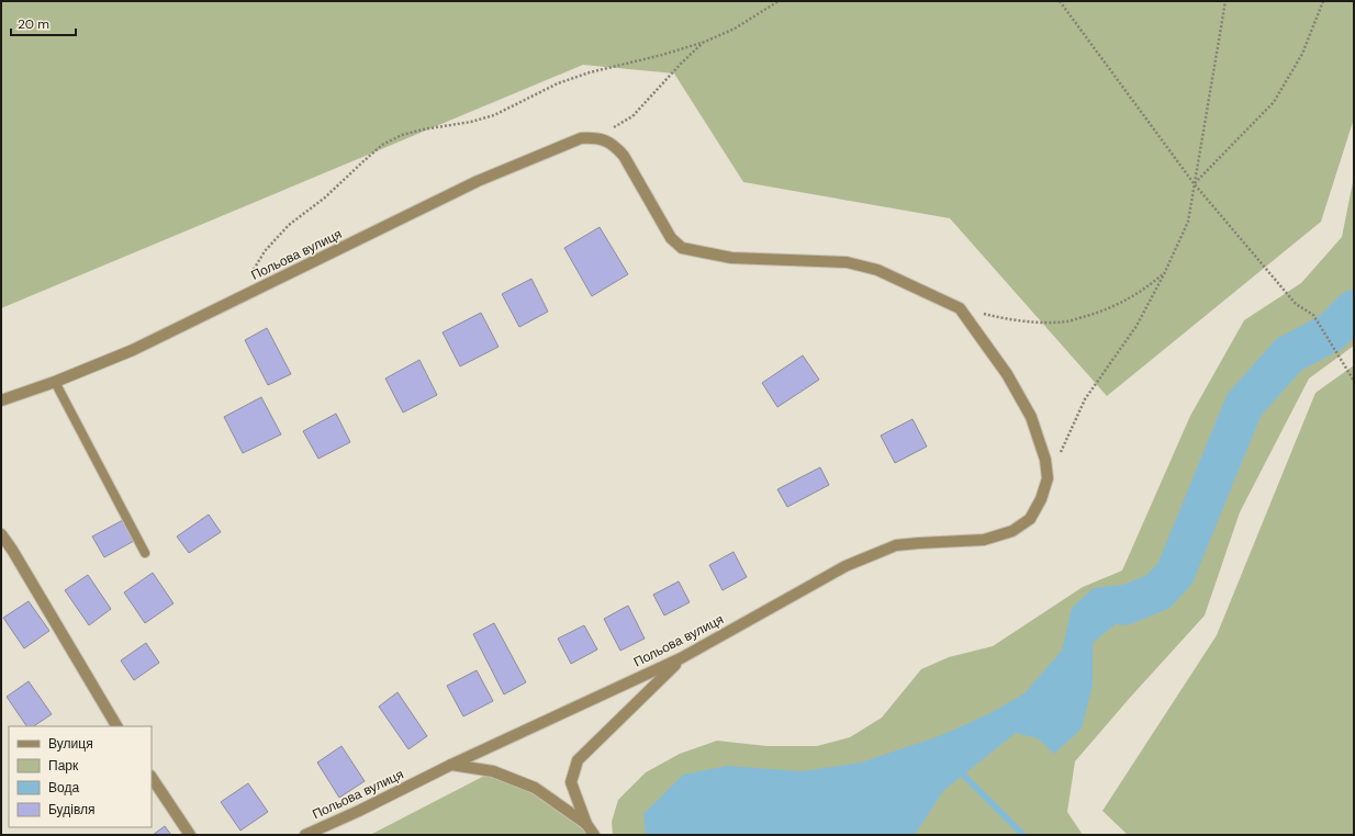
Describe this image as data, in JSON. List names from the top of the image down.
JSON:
{
  "streets": {
    "street": ["Польова вулиця"]
  },
  "legend": [
    "Вулиця",
    "Парк",
    "Вода",
    "Будівля"
  ],
  "scale_bar": "20 m"
}
